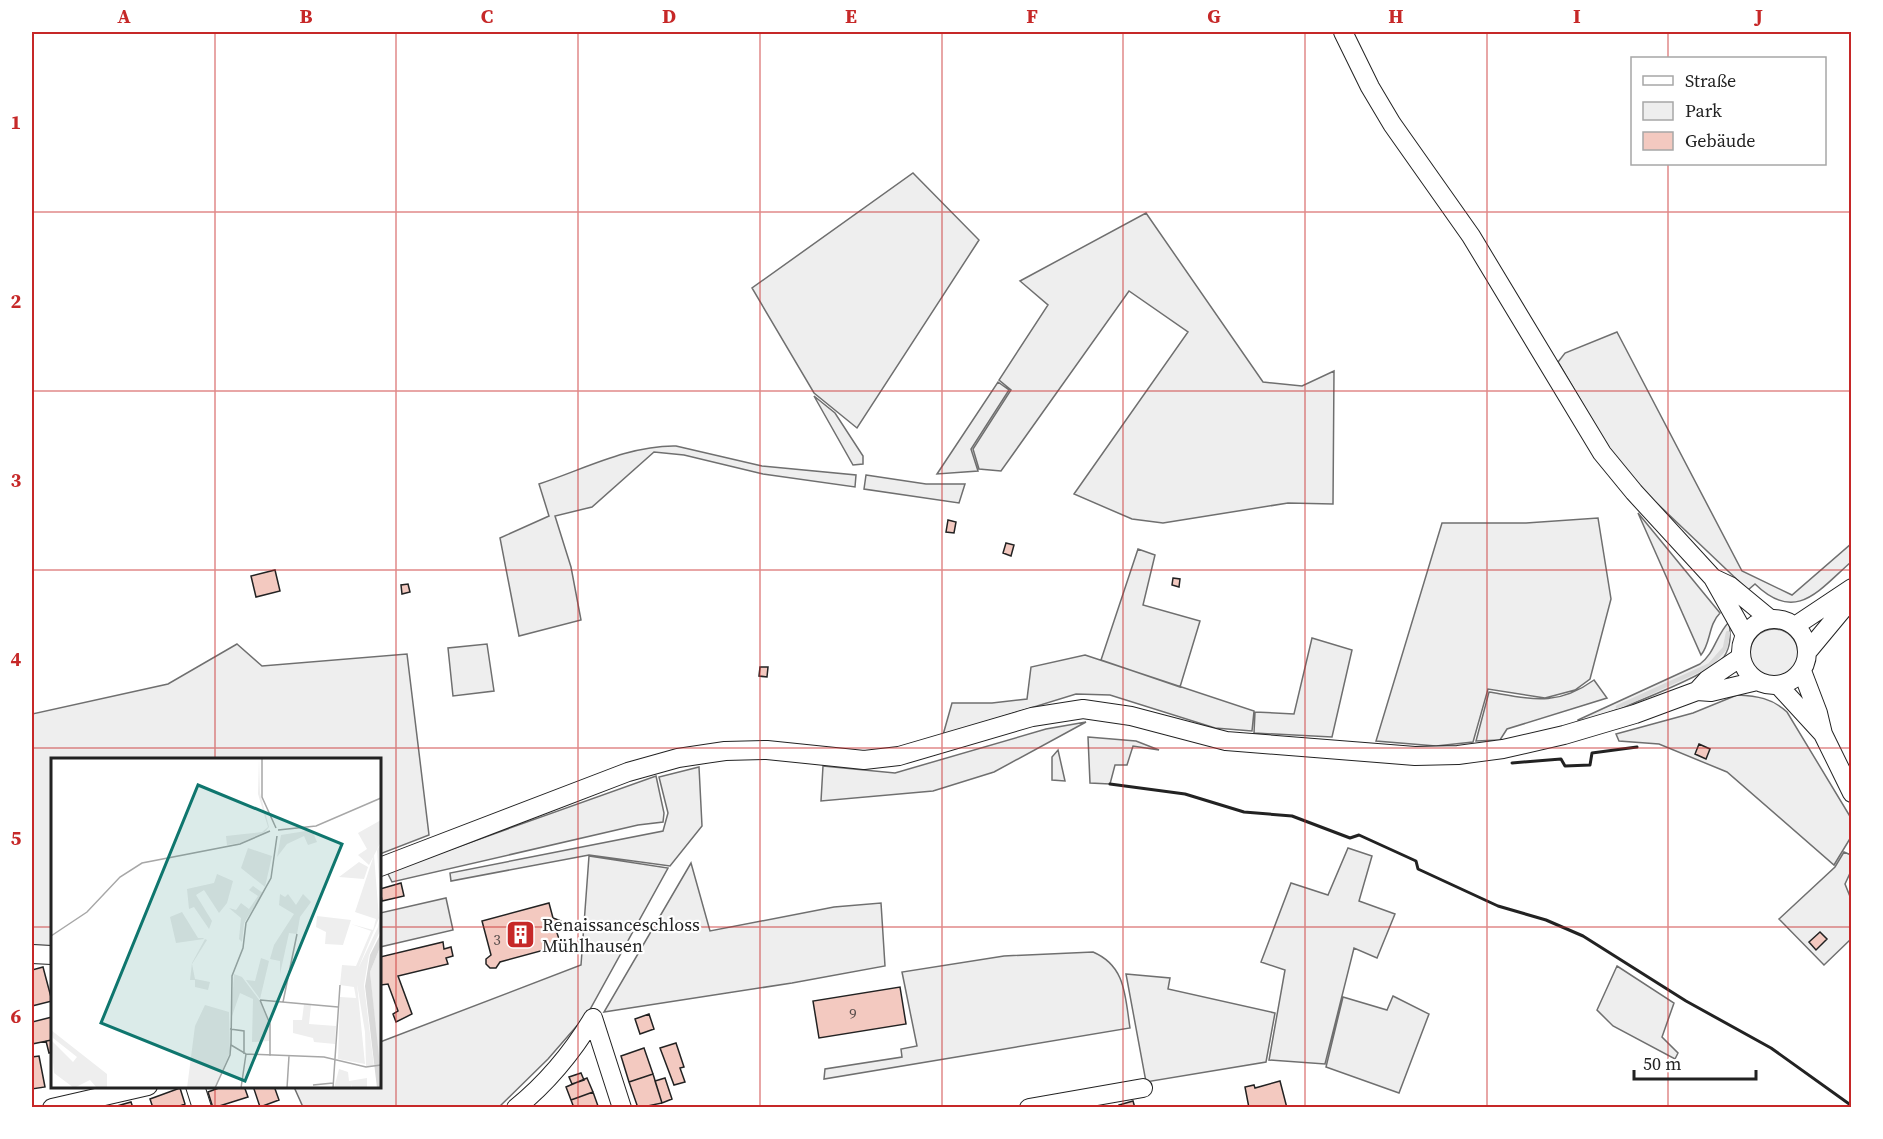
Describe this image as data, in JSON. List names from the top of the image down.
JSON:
{
  "places": {
    "building": ["Renaissanceschloss Mühlhausen"]
  },
  "house_numbers": ["3", "9"],
  "legend": ["Straße", "Park", "Gebäude"],
  "scale_bar": "50 m",
  "grid": {
    "columns": [
      "A",
      "B",
      "C",
      "D",
      "E",
      "F",
      "G",
      "H",
      "I",
      "J"
    ],
    "rows": [
      "1",
      "2",
      "3",
      "4",
      "5",
      "6"
    ]
  }
}
